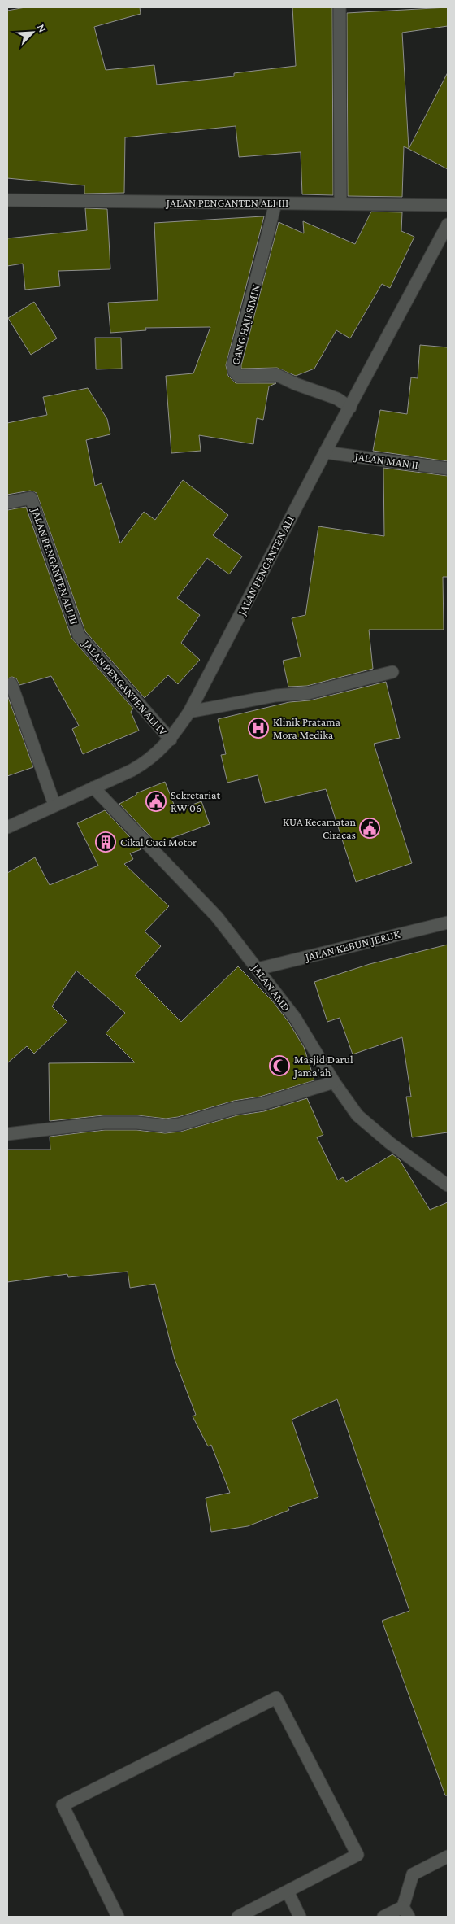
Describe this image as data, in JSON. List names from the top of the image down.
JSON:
{
  "streets": {
    "street": [
      "JALAN PENGANTEN ALI III",
      "GANG HAJI SIMIN",
      "JALAN MAN II",
      "JALAN PENGANTEN ALI",
      "JALAN PENGANTEN ALI IV",
      "JALAN KEBUN JERUK",
      "JALAN AMD"
    ]
  },
  "crossings": [
    ["JALAN PENGANTEN ALI III", "GANG HAJI SIMIN"],
    ["JALAN PENGANTEN ALI III", "JALAN PENGANTEN ALI IV"],
    ["GANG HAJI SIMIN", "JALAN PENGANTEN ALI"],
    ["JALAN MAN II", "JALAN PENGANTEN ALI"],
    ["JALAN PENGANTEN ALI", "JALAN PENGANTEN ALI IV"],
    ["JALAN PENGANTEN ALI", "JALAN AMD"],
    ["JALAN KEBUN JERUK", "JALAN AMD"]
  ],
  "places": {
    "hospital": ["Klinik Pratama Mora Medika"],
    "public building": ["Sekretariat RW 06", "KUA Kecamatan Ciracas"],
    "building": ["Cikal Cuci Motor"],
    "mosque": ["Masjid Darul Jama'ah"]
  },
  "north": "top right"
}
